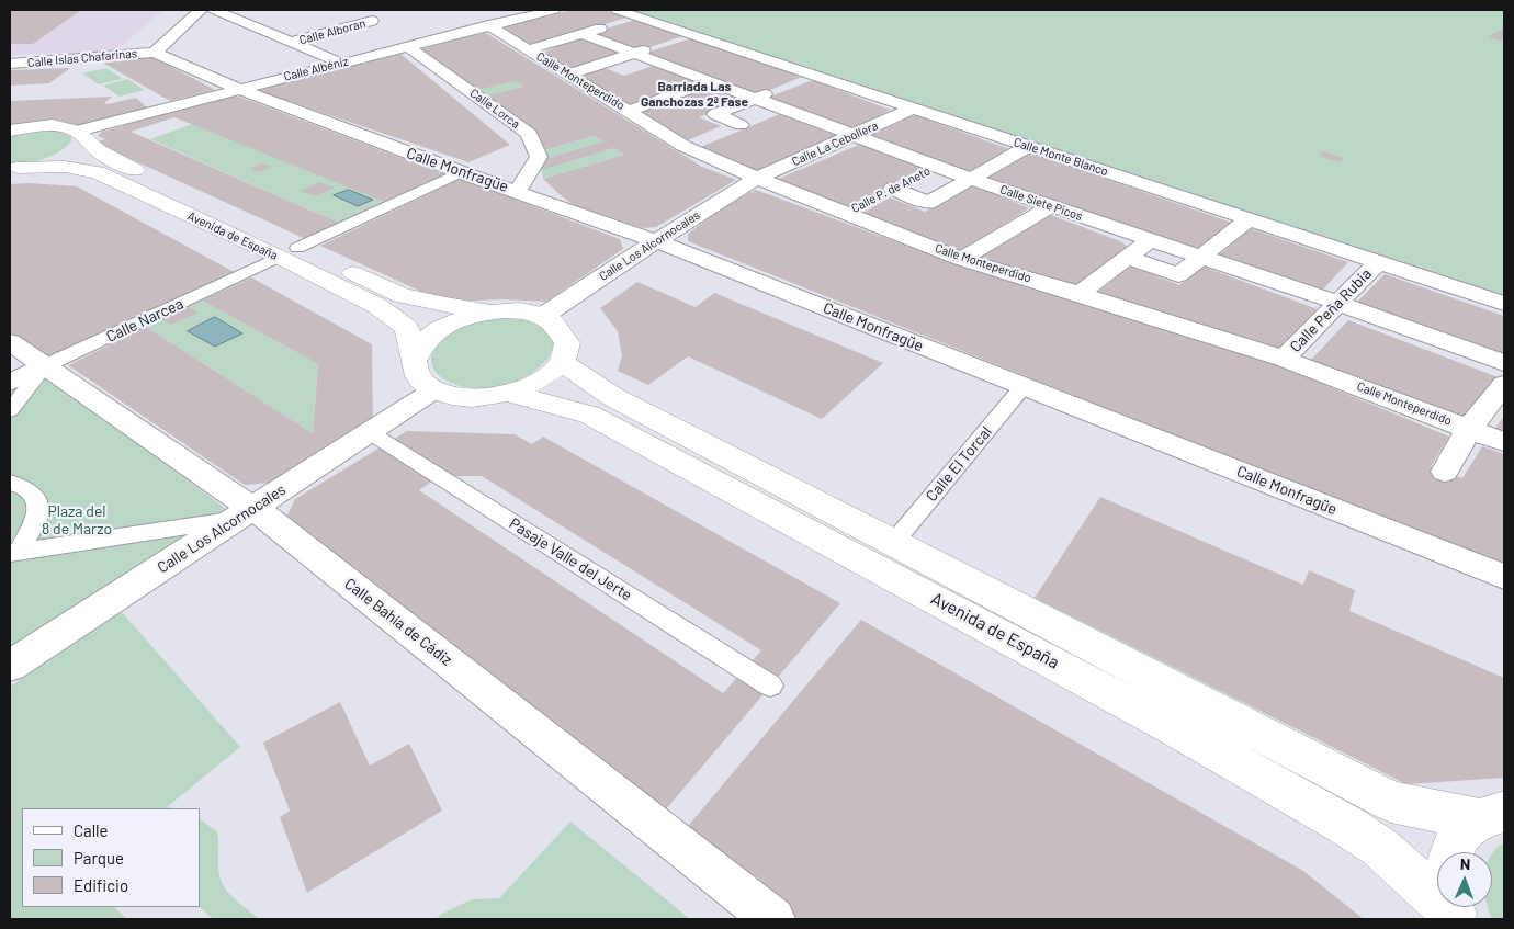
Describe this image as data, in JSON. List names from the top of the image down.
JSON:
{
  "streets": {
    "main road": ["Avenida de España"],
    "street": [
      "Calle Alboran",
      "Calle Islas Chafarinas",
      "Calle Albéniz",
      "Calle Monteperdido",
      "Calle Lorca",
      "Calle La Cebollera",
      "Calle Monte Blanco",
      "Calle Monfragüe",
      "Calle P. de Aneto",
      "Calle Siete Picos",
      "Calle Los Alcornocales",
      "Calle Peña Rubia",
      "Calle Narcea",
      "Calle El Torcal",
      "Pasaje Valle del Jerte",
      "Calle Bahía de Cádiz"
    ]
  },
  "crossings": [
    ["Calle Islas Chafarinas", "Calle Monfragüe"],
    ["Calle Albéniz", "Calle Monteperdido"],
    ["Calle Albéniz", "Calle Lorca"],
    ["Calle Albéniz", "Calle Monfragüe"],
    ["Calle Albéniz", "Avenida de España"],
    ["Calle Monteperdido", "Calle La Cebollera"],
    ["Calle Monteperdido", "Calle P. de Aneto"],
    ["Calle Monteperdido", "Calle Los Alcornocales"],
    ["Calle Monteperdido", "Calle Peña Rubia"],
    ["Calle Lorca", "Calle Monfragüe"],
    ["Calle La Cebollera", "Calle Monte Blanco"],
    ["Calle La Cebollera", "Calle Siete Picos"],
    ["Calle La Cebollera", "Calle Los Alcornocales"],
    ["Calle Monte Blanco", "Calle Peña Rubia"],
    ["Calle Monfragüe", "Calle Los Alcornocales"],
    ["Calle Monfragüe", "Calle Narcea"],
    ["Calle Monfragüe", "Calle El Torcal"],
    ["Calle P. de Aneto", "Calle Siete Picos"],
    ["Calle Siete Picos", "Calle Peña Rubia"],
    ["Avenida de España", "Calle Los Alcornocales"],
    ["Avenida de España", "Calle Narcea"],
    ["Avenida de España", "Calle El Torcal"],
    ["Calle Los Alcornocales", "Pasaje Valle del Jerte"],
    ["Calle Los Alcornocales", "Calle Bahía de Cádiz"],
    ["Calle Narcea", "Calle Bahía de Cádiz"]
  ],
  "districts": ["Barriada Las Ganchozas 2ª Fase"],
  "parks": ["Plaza del 8 de Marzo"],
  "legend": ["Calle", "Parque", "Edificio"],
  "north": "top"
}
